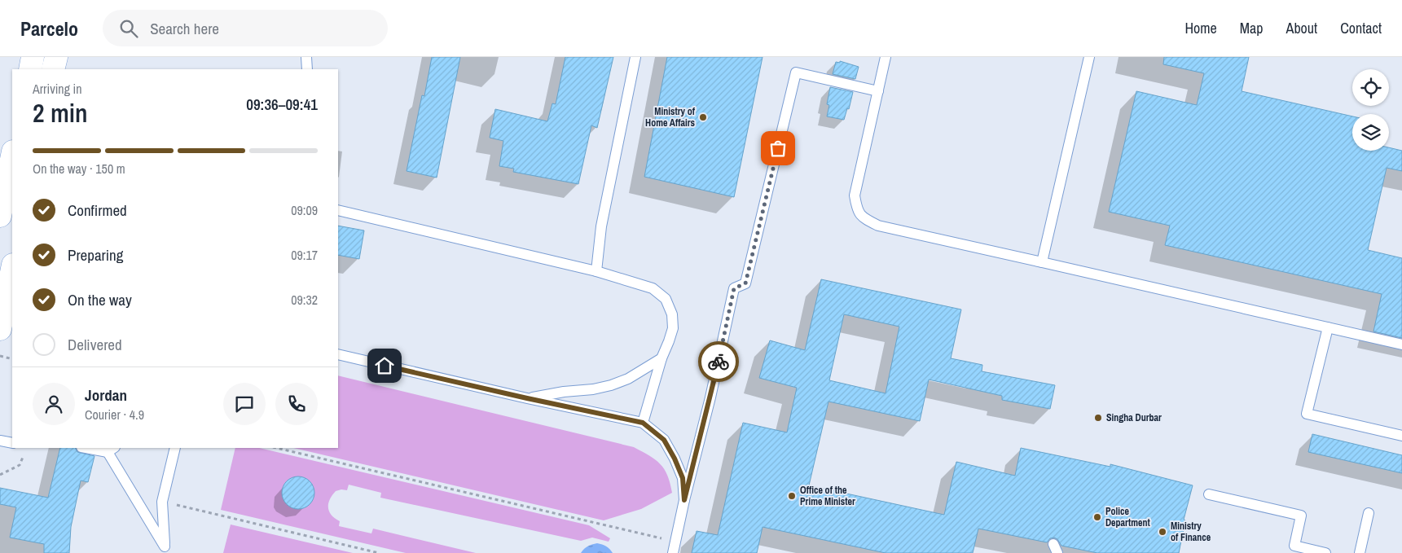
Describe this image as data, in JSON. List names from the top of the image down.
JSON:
{
  "places": [
    "Ministry of Home Affairs",
    "Singha Durbar",
    "Office of the Prime Minister",
    "Police Department",
    "Ministry of Finance"
  ],
  "page": {
    "header": "Parcelo",
    "search": "Search here",
    "nav": [
      "Home",
      "Map",
      "About",
      "Contact"
    ],
    "heading": ["2 min", "Arriving in", "09:36–09:41"],
    "panel": ["Jordan", "Courier · 4.9"],
    "bar": "On the way · 150 m",
    "list": [
      ["Confirmed", "09:09"],
      ["Preparing", "09:17"],
      ["On the way", "09:32"],
      "Delivered"
    ]
  }
}
